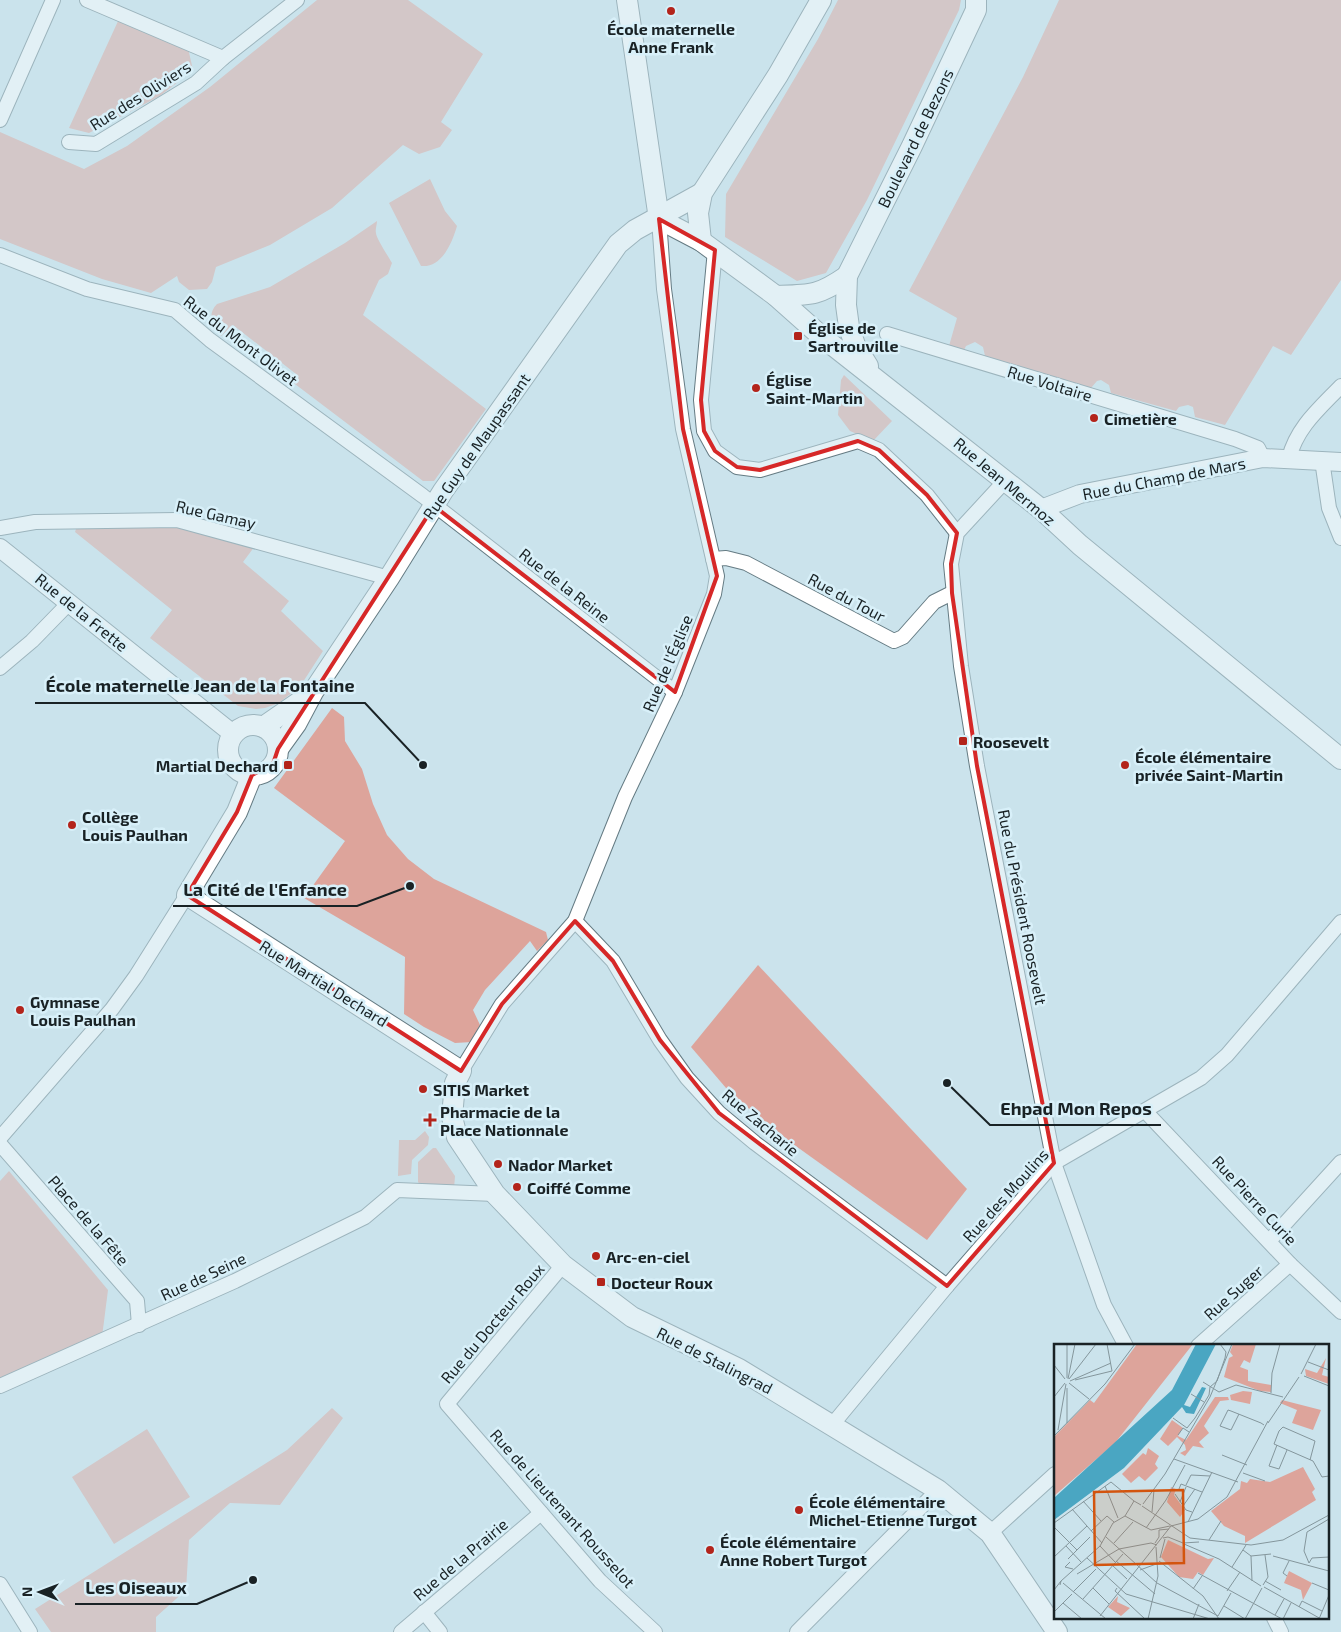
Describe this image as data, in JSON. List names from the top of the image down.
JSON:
{
  "streets": {
    "main road": [
      "Boulevard de Bezons",
      "Rue Guy de Maupassant",
      "Rue Jean Mermoz",
      "Rue Martial Dechard",
      "Rue de Stalingrad"
    ],
    "street": [
      "Rue des Oliviers",
      "Rue du Mont Olivet",
      "Rue Voltaire",
      "Rue du Champ de Mars",
      "Rue Gamay",
      "Rue de la Reine",
      "Rue du Tour",
      "Rue de la Frette",
      "Rue de l'Église",
      "Rue du Président Roosevelt",
      "Rue Zacharie",
      "Rue des Moulins",
      "Rue Pierre Curie",
      "Place de la Fête",
      "Rue de Seine",
      "Rue Suger",
      "Rue du Docteur Roux",
      "Rue de Lieutenant Rousselot",
      "Rue de la Prairie"
    ]
  },
  "crossings": [
    ["Boulevard de Bezons", "Rue Jean Mermoz"],
    ["Rue du Mont Olivet", "Rue Guy de Maupassant"],
    ["Rue du Mont Olivet", "Rue de la Reine"],
    ["Rue Voltaire", "Rue du Champ de Mars"],
    ["Rue Guy de Maupassant", "Rue Jean Mermoz"],
    ["Rue Guy de Maupassant", "Rue Gamay"],
    ["Rue Guy de Maupassant", "Rue de la Reine"],
    ["Rue Guy de Maupassant", "Rue de la Frette"],
    ["Rue Guy de Maupassant", "Rue de l'Église"],
    ["Rue du Champ de Mars", "Rue Jean Mermoz"],
    ["Rue Jean Mermoz", "Rue de l'Église"],
    ["Rue de la Reine", "Rue de l'Église"],
    ["Rue du Tour", "Rue de l'Église"],
    ["Rue du Tour", "Rue du Président Roosevelt"],
    ["Rue de l'Église", "Rue Martial Dechard"],
    ["Rue de l'Église", "Rue Zacharie"],
    ["Rue de l'Église", "Rue de Stalingrad"],
    ["Rue du Président Roosevelt", "Rue des Moulins"],
    ["Rue Martial Dechard", "Rue de Stalingrad"],
    ["Rue Zacharie", "Rue des Moulins"],
    ["Rue des Moulins", "Rue Pierre Curie"],
    ["Rue des Moulins", "Rue de Stalingrad"],
    ["Rue Pierre Curie", "Rue Suger"],
    ["Place de la Fête", "Rue de Seine"],
    ["Rue de Seine", "Rue de Stalingrad"],
    ["Rue du Docteur Roux", "Rue de Stalingrad"],
    ["Rue du Docteur Roux", "Rue de Lieutenant Rousselot"],
    ["Rue de Lieutenant Rousselot", "Rue de la Prairie"]
  ],
  "places": {
    "other": [
      "École maternelle Anne Frank",
      "Église Saint-Martin",
      "Cimetière",
      "École maternelle Jean de la Fontaine",
      "École élémentaire privée Saint-Martin",
      "Collège Louis Paulhan",
      "La Cité de l'Enfance",
      "Gymnase Louis Paulhan",
      "Ehpad Mon Repos",
      "SITIS Market",
      "Nador Market",
      "Coiffé Comme",
      "Arc-en-ciel",
      "École élémentaire Michel-Etienne Turgot",
      "École élémentaire Anne Robert Turgot",
      "Les Oiseaux"
    ],
    "transit": [
      "Église de Sartrouville",
      "Roosevelt",
      "Martial Dechard",
      "Docteur Roux"
    ],
    "health": ["Pharmacie de la Place Nationnale"]
  },
  "north": "left"
}
